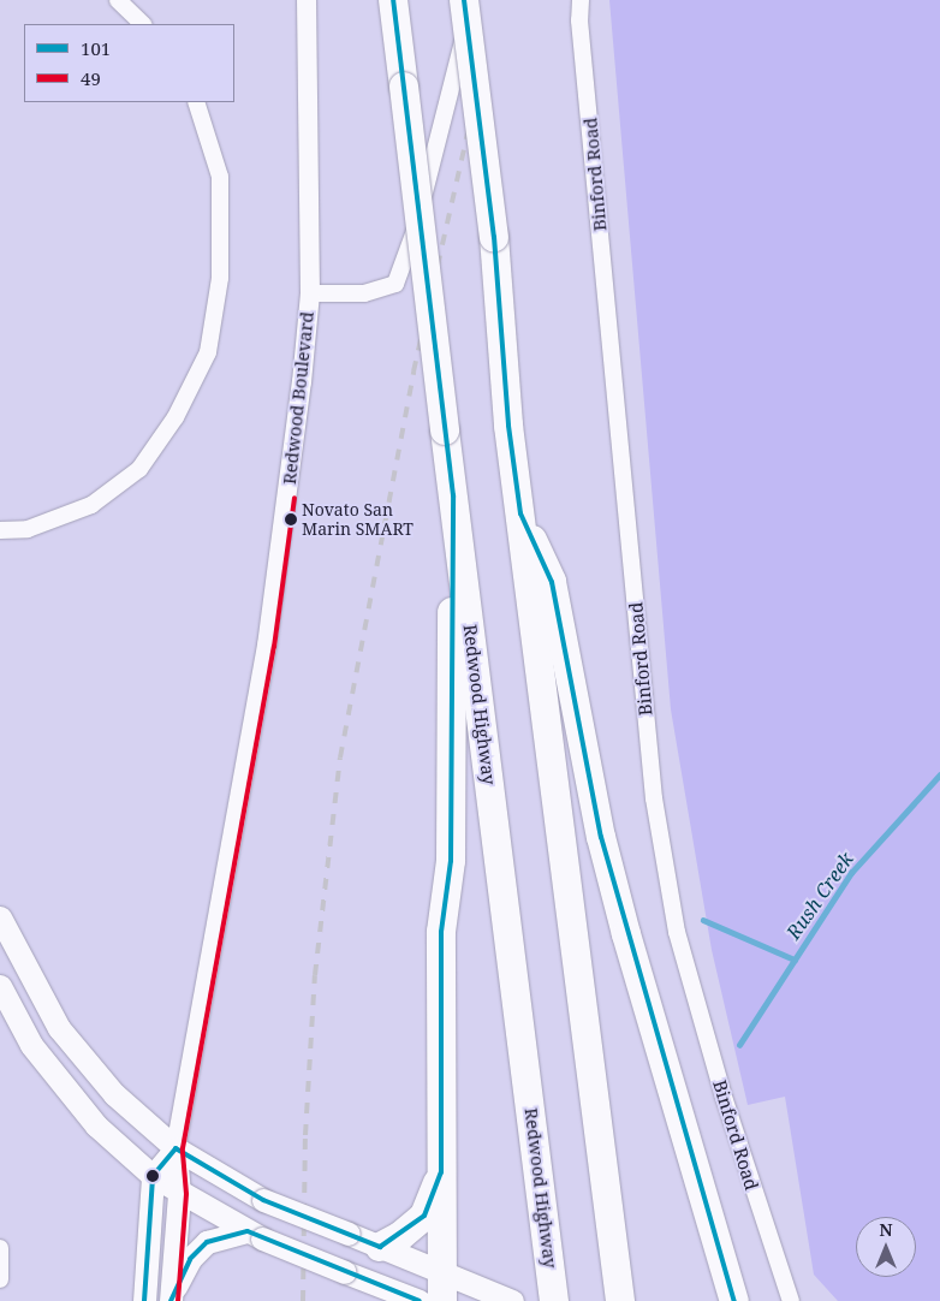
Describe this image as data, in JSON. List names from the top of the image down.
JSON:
{
  "streets": {
    "highway": ["Redwood Highway"],
    "main road": ["Redwood Boulevard"],
    "street": ["Binford Road"]
  },
  "water": ["Rush Creek"],
  "places": ["Novato San Marin SMART"],
  "lines": ["transit line 101", "transit line 49"],
  "legend": ["101", "49"],
  "north": "top"
}
